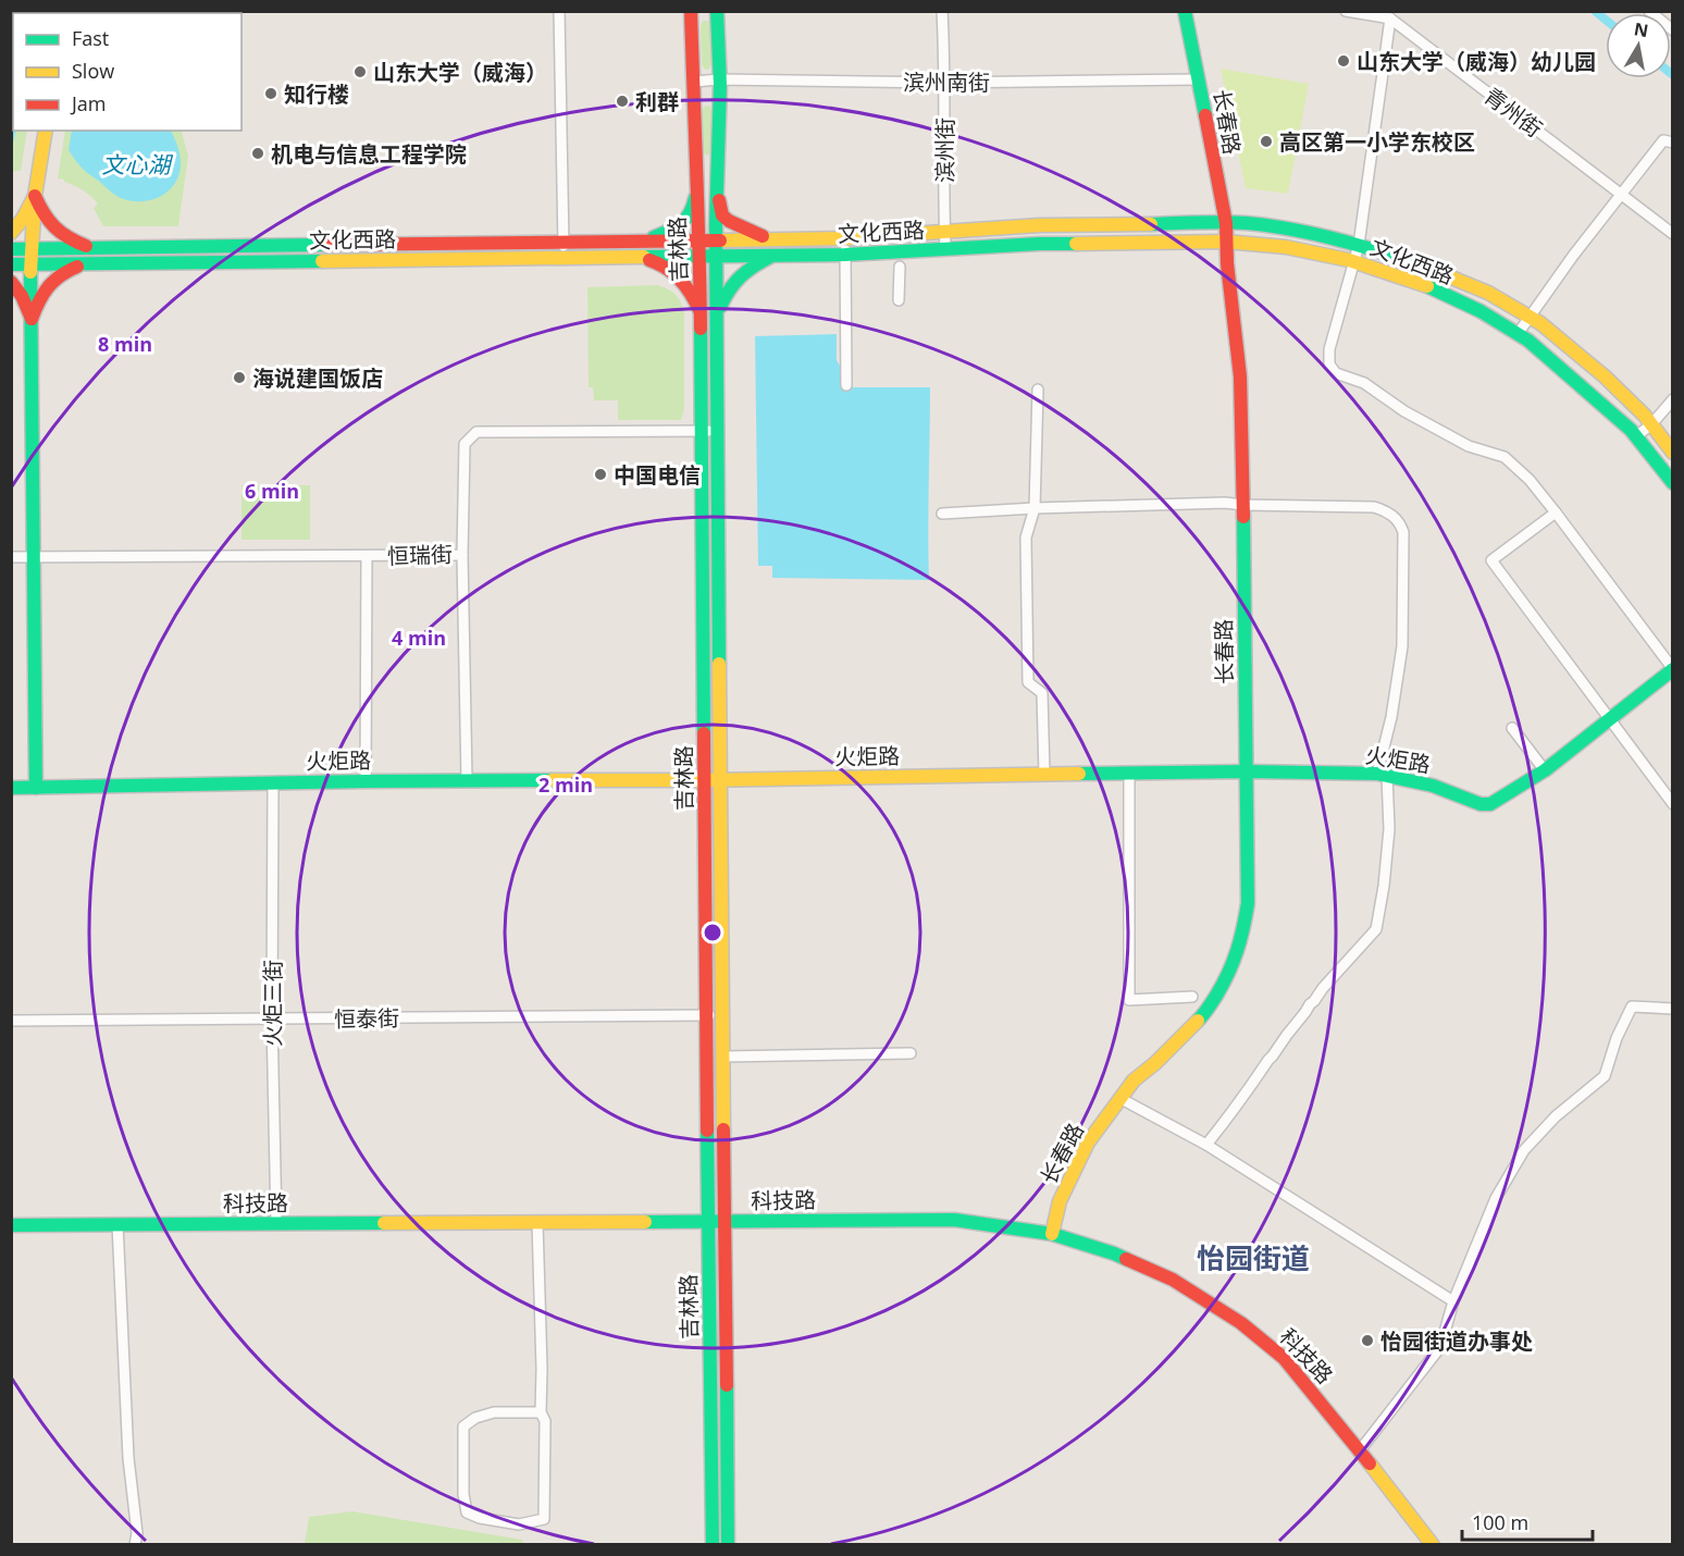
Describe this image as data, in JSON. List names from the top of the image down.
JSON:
{
  "streets": {
    "main road": [
      "长春路",
      "文化西路",
      "吉林路",
      "火炬路",
      "科技路"
    ],
    "street": [
      "滨州南街",
      "青州街",
      "滨州街",
      "恒瑞街",
      "火炬三街",
      "恒泰街"
    ]
  },
  "crossings": [
    ["滨州南街", "长春路"],
    ["滨州南街", "滨州街"],
    ["滨州南街", "吉林路"],
    ["长春路", "文化西路"],
    ["长春路", "火炬路"],
    ["长春路", "科技路"],
    ["滨州街", "文化西路"],
    ["文化西路", "吉林路"],
    ["吉林路", "恒瑞街"],
    ["吉林路", "火炬路"],
    ["吉林路", "恒泰街"],
    ["吉林路", "科技路"],
    ["火炬路", "火炬三街"],
    ["火炬三街", "恒泰街"],
    ["火炬三街", "科技路"]
  ],
  "districts": ["怡园街道"],
  "water": ["文心湖"],
  "places": [
    "山东大学（威海）幼儿园",
    "山东大学（威海）",
    "知行楼",
    "利群",
    "高区第一小学东校区",
    "机电与信息工程学院",
    "海说建国饭店",
    "中国电信",
    "怡园街道办事处"
  ],
  "legend": ["Fast", "Slow", "Jam"],
  "scale_bar": "100 m",
  "north": "top",
  "rings": [
    "8 min",
    "6 min",
    "4 min",
    "2 min"
  ]
}
